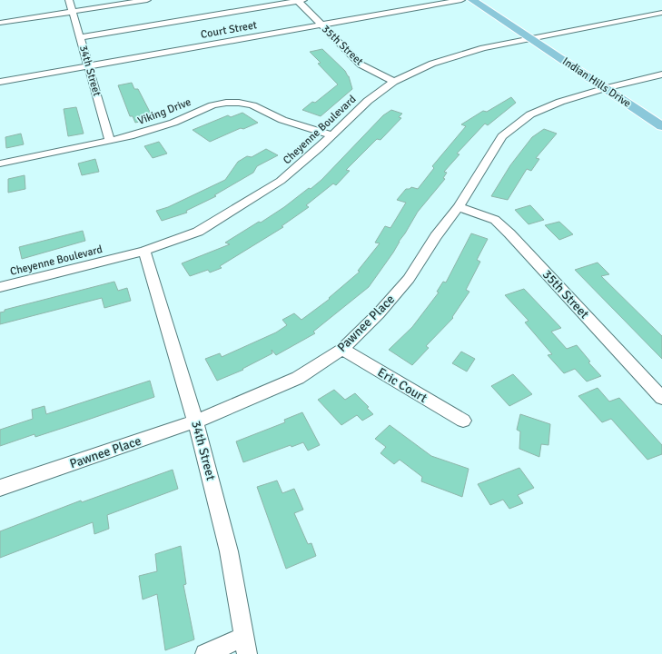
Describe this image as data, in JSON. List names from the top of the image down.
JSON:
{
  "streets": {
    "main road": ["Indian Hills Drive"],
    "street": [
      "Court Street",
      "35th Street",
      "34th Street",
      "Viking Drive",
      "Cheyenne Boulevard",
      "Pawnee Place",
      "Eric Court"
    ]
  },
  "crossings": [
    ["Court Street", "35th Street"],
    ["Court Street", "34th Street"],
    ["35th Street", "Cheyenne Boulevard"],
    ["35th Street", "Pawnee Place"],
    ["34th Street", "Viking Drive"],
    ["34th Street", "Cheyenne Boulevard"],
    ["34th Street", "Pawnee Place"],
    ["Indian Hills Drive", "Cheyenne Boulevard"],
    ["Indian Hills Drive", "Pawnee Place"],
    ["Viking Drive", "Cheyenne Boulevard"],
    ["Pawnee Place", "Eric Court"]
  ]
}
